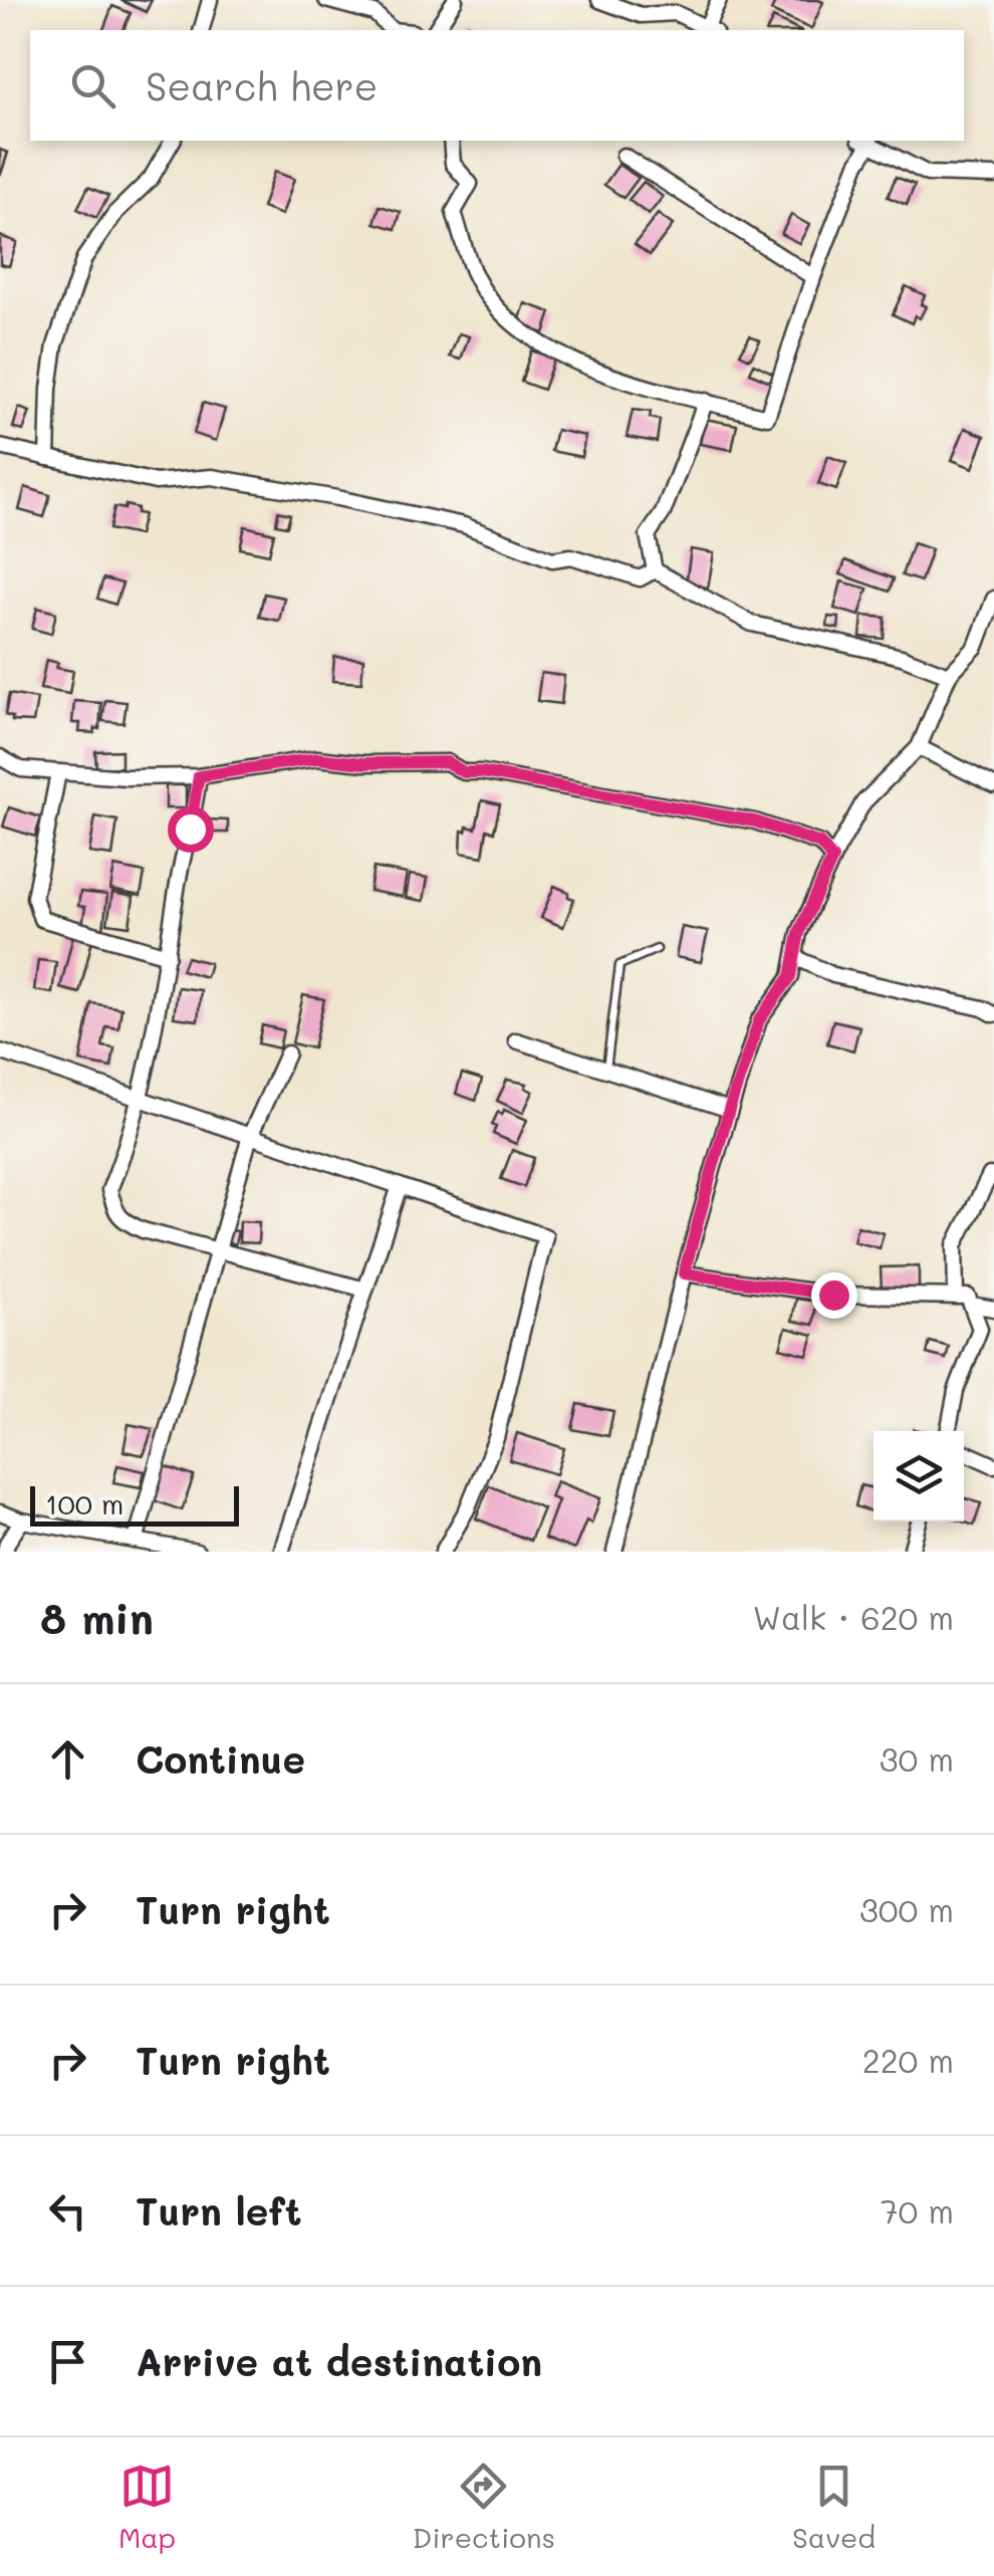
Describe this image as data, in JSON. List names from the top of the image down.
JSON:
{
  "scale_bar": "100 m",
  "page": {
    "search": "Search here",
    "scale": "100 m",
    "heading": ["8 min", "Walk · 620 m"],
    "list": [
      ["Continue", "30 m"],
      ["Turn right", "300 m"],
      ["Turn right", "220 m"],
      ["Turn left", "70 m"],
      "Arrive at destination"
    ],
    "nav": ["Map", "Directions", "Saved"]
  }
}
